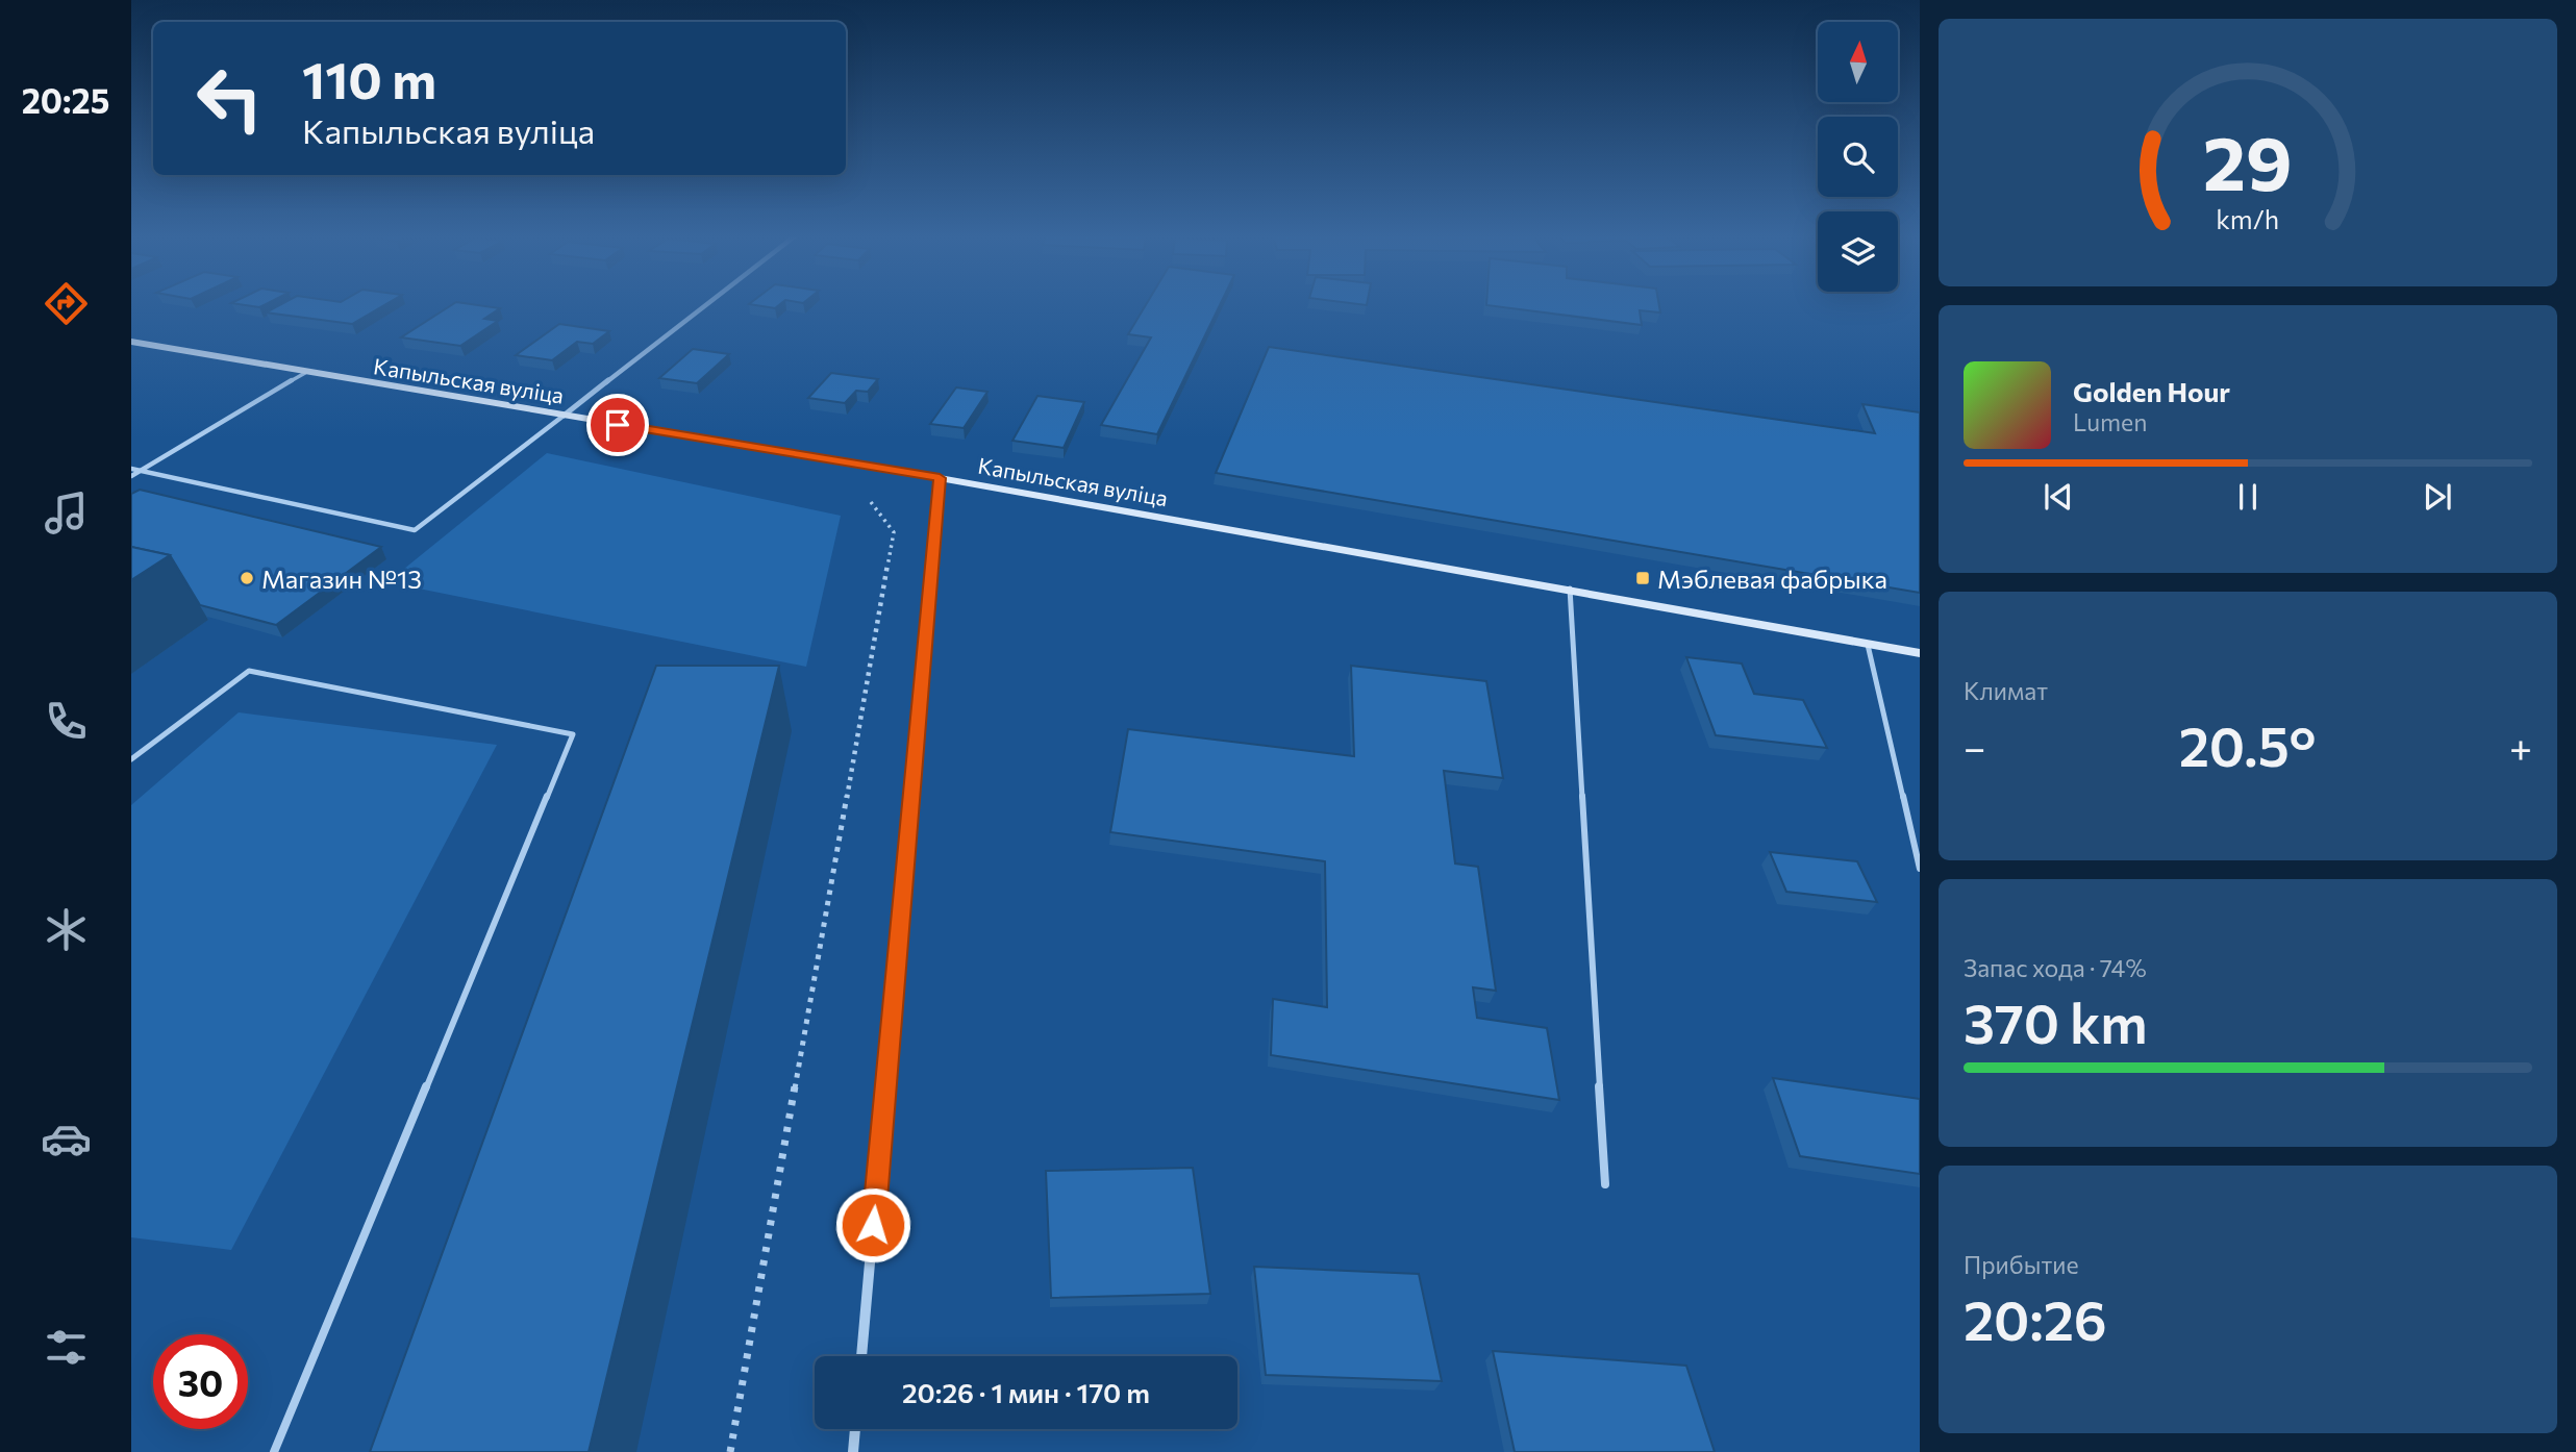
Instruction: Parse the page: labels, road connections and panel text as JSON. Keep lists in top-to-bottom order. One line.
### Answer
{"streets":{"main road":["Капыльская вуліца"]},"places":{"other":["Магазин №13"],"transit":["Мэблевая фабрыка"]},"north":"top","page":{"tabs":"20:25","turn":["110 m","Капыльская вуліца"],"song":["Golden Hour","Lumen"],"tile":["Климат",["Запас хода · 74%","370 km"],["Прибытие","20:26"]],"heat":["−","20.5°","+"],"limit":"30","trip":"20:26 · 1 мин · 170 m","gauge":["29","km/h"]}}
